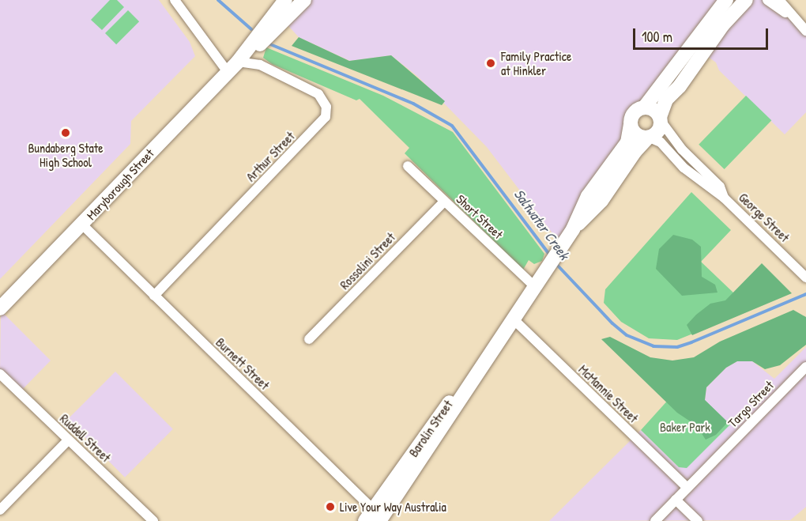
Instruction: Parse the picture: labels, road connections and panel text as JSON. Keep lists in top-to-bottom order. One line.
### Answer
{"streets":{"main road":["Maryborough Street","Barolin Street"],"street":["Arthur Street","Short Street","George Street","Rossolini Street","Burnett Street","McMannie Street","Targo Street","Ruddell Street"]},"crossings":[["Arthur Street","Maryborough Street"],["Arthur Street","Burnett Street"],["Maryborough Street","Burnett Street"],["Short Street","Rossolini Street"],["Short Street","Barolin Street"],["George Street","Barolin Street"],["Burnett Street","Barolin Street"],["McMannie Street","Targo Street"],["McMannie Street","Barolin Street"]],"water":["Saltwater Creek"],"parks":["Baker Park"],"places":["Family Practice at Hinkler","Bundaberg State High School","Live Your Way Australia"],"scale_bar":"100 m"}
